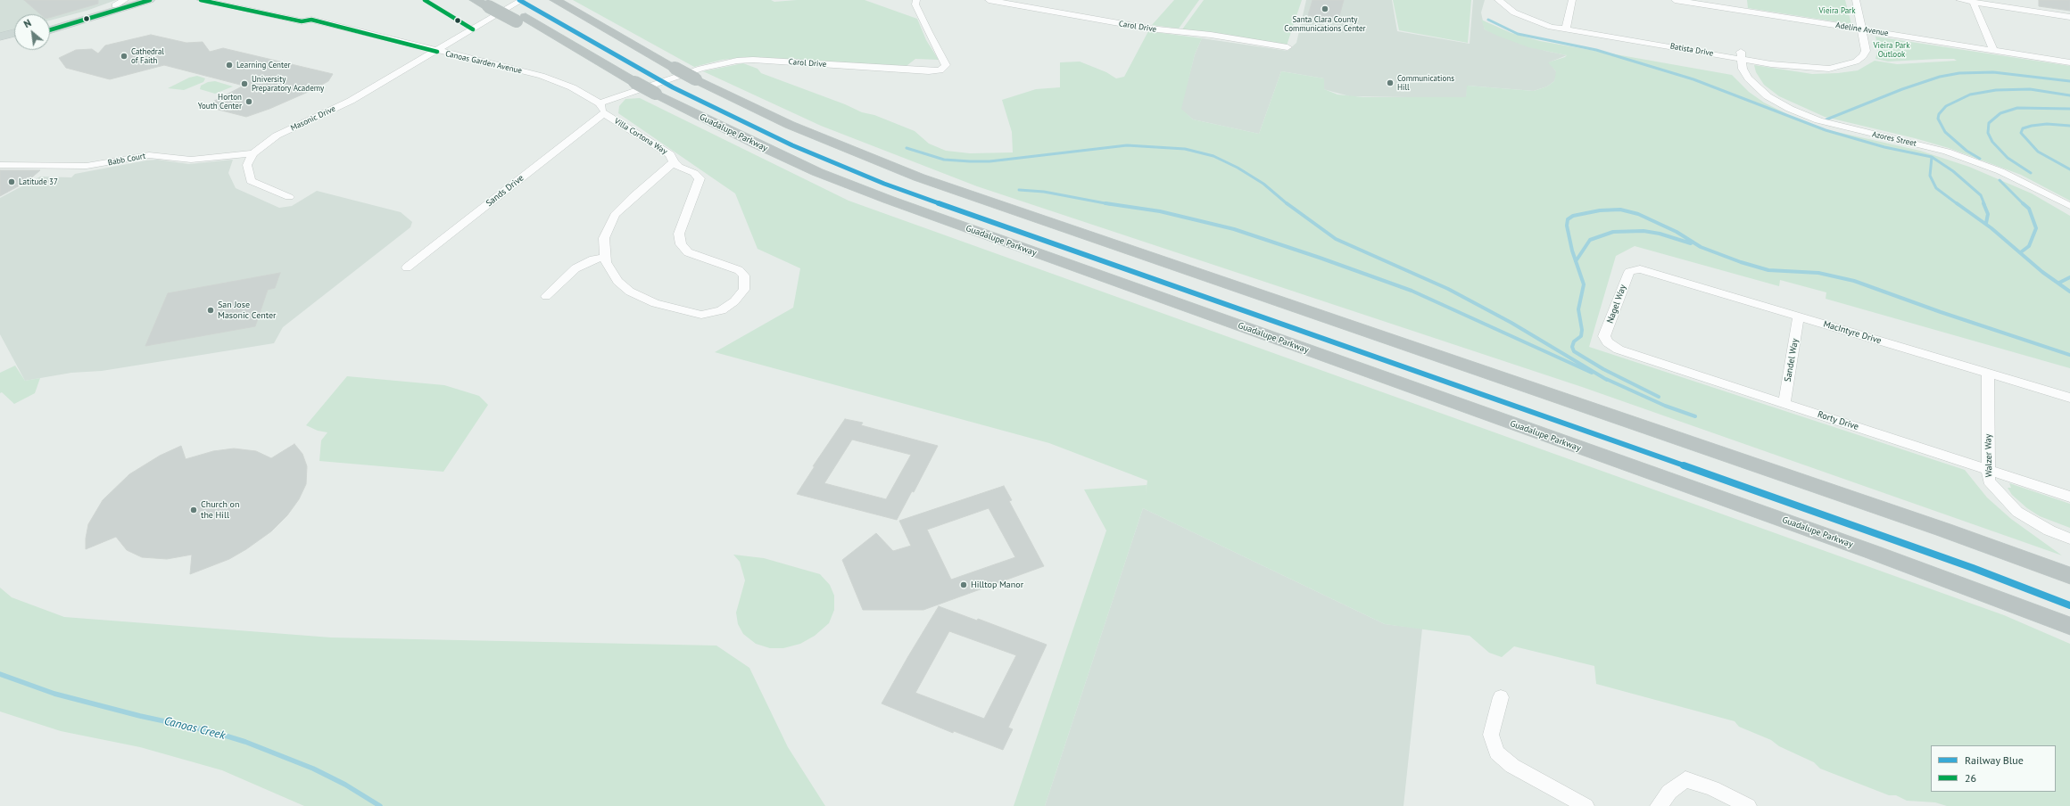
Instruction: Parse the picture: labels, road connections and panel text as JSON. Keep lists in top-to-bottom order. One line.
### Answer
{"streets":{"highway":["Guadalupe Parkway"],"street":["Carol Drive","Adeline Avenue","Batista Drive","Canoas Garden Avenue","Masonic Drive","Villa Cortona Way","Azores Street","Babb Court","Sands Drive","Nagel Way","MacIntyre Drive","Sandel Way","Rorty Drive","Walzer Way"]},"crossings":[["Carol Drive","Canoas Garden Avenue"],["Adeline Avenue","Batista Drive"],["Batista Drive","Azores Street"],["Canoas Garden Avenue","Masonic Drive"],["Masonic Drive","Babb Court"],["Villa Cortona Way","Sands Drive"],["Nagel Way","MacIntyre Drive"],["Nagel Way","Rorty Drive"],["MacIntyre Drive","Sandel Way"],["MacIntyre Drive","Walzer Way"],["Sandel Way","Rorty Drive"],["Rorty Drive","Walzer Way"]],"water":["Canoas Creek"],"parks":["Vieira Park","Vieira Park Outlook"],"places":["Santa Clara County Communications Center","Cathedral of Faith","Learning Center","Communications Hill","University Preparatory Academy","Horton Youth Center","Latitude 37","San Jose Masonic Center","Church on the Hill","Hilltop Manor"],"lines":["rail line Blue","transit line 26"],"legend":["Railway Blue","26"],"north":"top left"}
